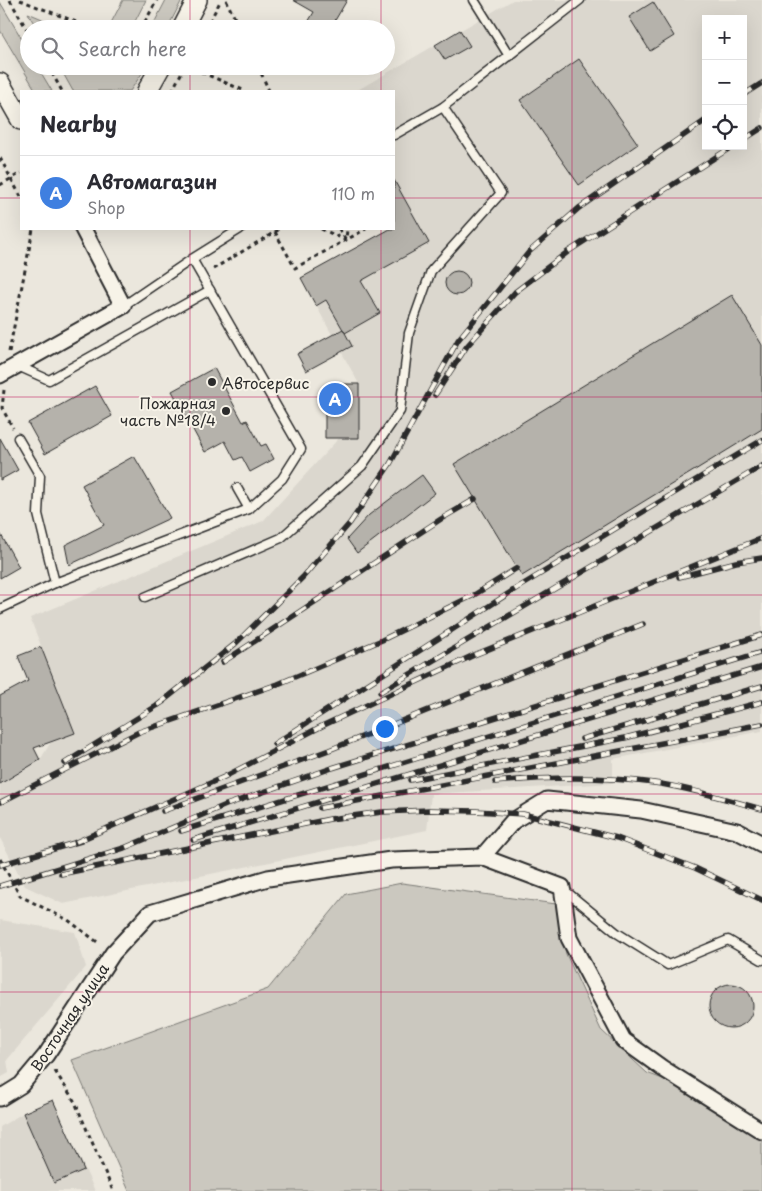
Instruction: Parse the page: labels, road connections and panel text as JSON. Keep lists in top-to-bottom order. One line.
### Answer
{"streets":{"street":["Восточная улица"]},"places":["Автосервис","Пожарная часть №18/4"],"page":{"map_buttons":["+","−"],"search":"Search here","heading":"Nearby","list":[{"mark":"A","name":"Автомагазин","note":"Shop","value":"110 m"}],"pins":"A"}}
